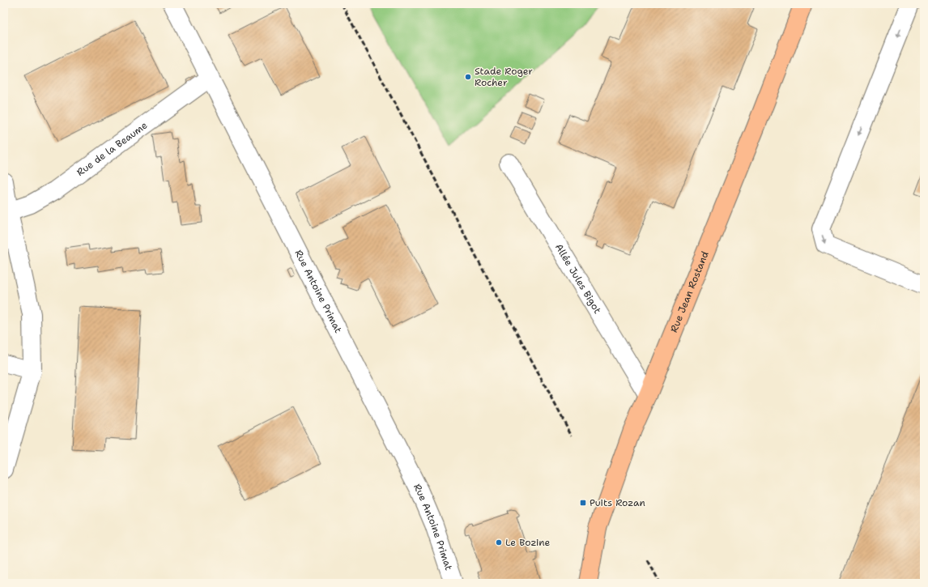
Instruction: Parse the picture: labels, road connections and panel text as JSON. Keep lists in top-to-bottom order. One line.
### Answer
{"streets":{"main road":["Rue Jean Rostand"],"street":["Rue de la Beaume","Allée Jules Bigot","Rue Antoine Primat"]},"crossings":[["Rue de la Beaume","Rue Antoine Primat"],["Allée Jules Bigot","Rue Jean Rostand"]],"places":{"other":["Stade Roger Rocher","Le Bozine"],"transit":["Puits Rozan"]}}
